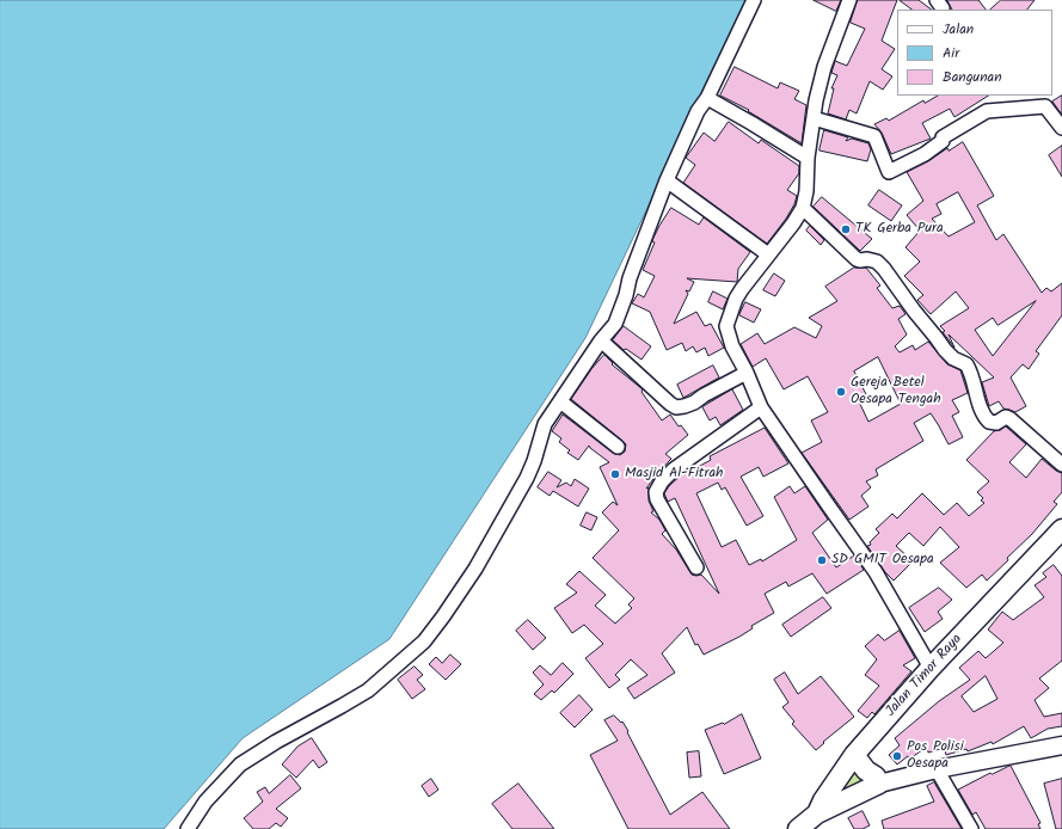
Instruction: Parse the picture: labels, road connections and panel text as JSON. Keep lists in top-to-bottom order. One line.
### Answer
{"streets":{"highway":["Jalan Timor Raya"]},"places":["TK Gerba Pura","Gereja Betel Oesapa Tengah","Masjid Al-Fitrah","SD GMIT Oesapa","Pos Polisi Oesapa"],"legend":["Jalan","Air","Bangunan"]}
